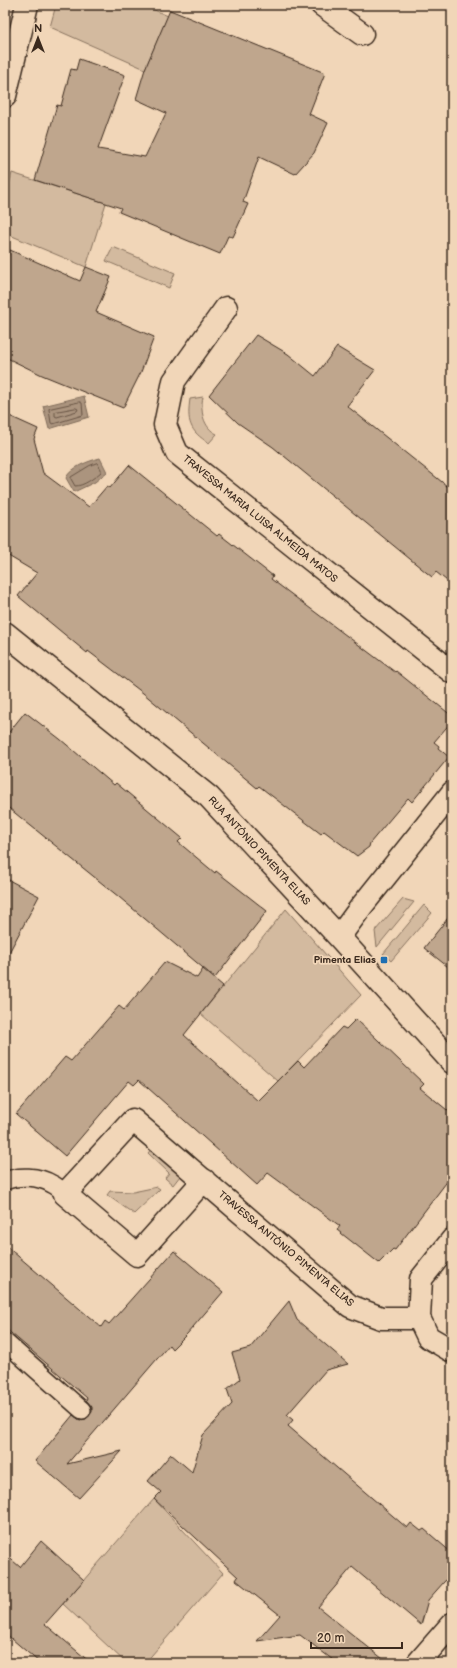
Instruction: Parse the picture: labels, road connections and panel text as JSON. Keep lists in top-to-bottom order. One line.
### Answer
{"streets":{"street":["TRAVESSA MARIA LUISA ALMEIDA MATOS","RUA ANTÓNIO PIMENTA ELIAS","TRAVESSA ANTÓNIO PIMENTA ELIAS"]},"places":{"transit":["Pimenta Elias"]},"scale_bar":"20 m","north":"top"}
